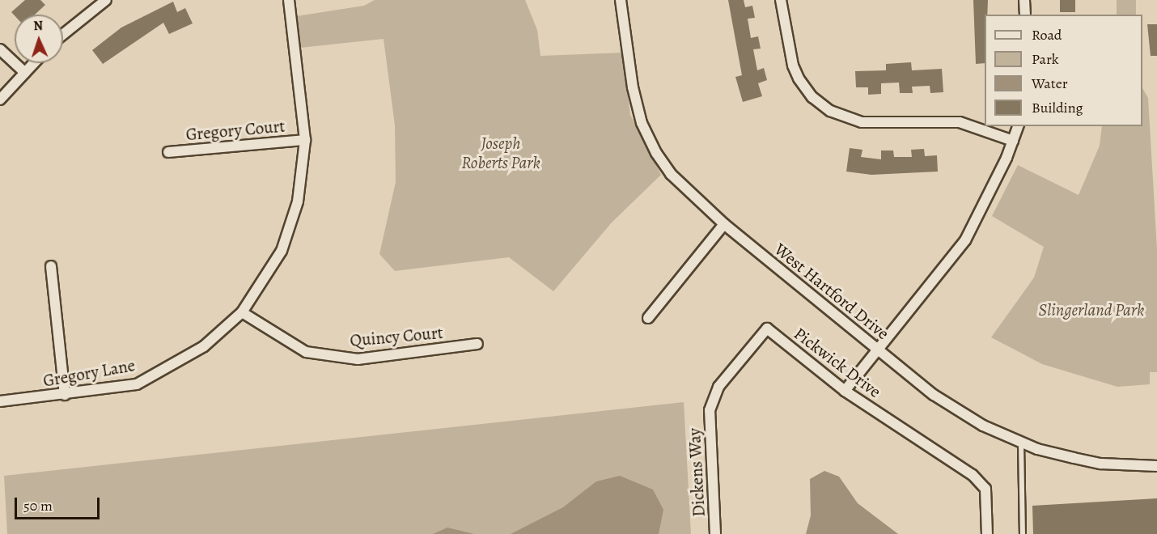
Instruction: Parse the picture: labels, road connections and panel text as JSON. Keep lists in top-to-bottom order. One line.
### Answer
{"streets":{"street":["Gregory Court","West Hartford Drive","Quincy Court","Pickwick Drive","Gregory Lane","Dickens Way"]},"crossings":[["Gregory Court","Gregory Lane"],["Quincy Court","Gregory Lane"],["Pickwick Drive","Dickens Way"]],"parks":["Joseph Roberts Park","Slingerland Park"],"legend":["Road","Park","Water","Building"],"scale_bar":"50 m","north":"top"}
